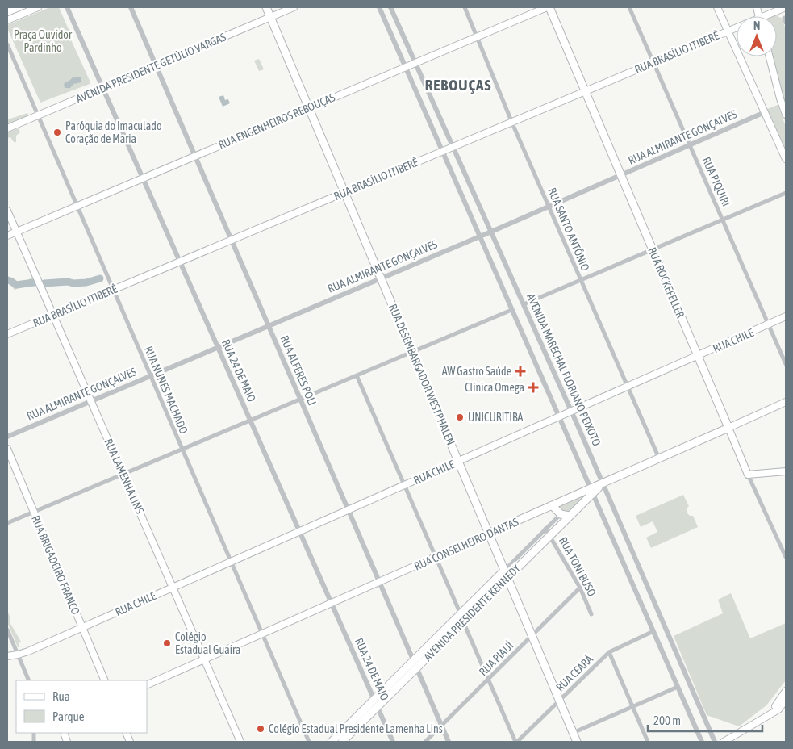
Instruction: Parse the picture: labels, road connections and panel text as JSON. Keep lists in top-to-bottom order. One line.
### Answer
{"streets":{"main road":["RUA BRASÍLIO ITIBERÊ","AVENIDA PRESIDENTE GETÚLIO VARGAS","RUA ENGENHEIROS REBOUÇAS","RUA ROCKEFELLER","RUA CHILE","RUA DESEMBARGADOR WESTPHALEN","RUA LAMENHA LINS","RUA CONSELHEIRO DANTAS","RUA BRIGADEIRO FRANCO","AVENIDA PRESIDENTE KENNEDY"],"street":["RUA ALMIRANTE GONÇALVES","RUA PIQUIRI","RUA SANTO ANTÔNIO","AVENIDA MARECHAL FLORIANO PEIXOTO","RUA 24 DE MAIO","RUA ALFERES POLI","RUA NUNES MACHADO","RUA TONI BUSO","RUA PIAUÍ","RUA CEARÁ"]},"crossings":[["RUA BRASÍLIO ITIBERÊ","RUA PIQUIRI"],["RUA BRASÍLIO ITIBERÊ","RUA SANTO ANTÔNIO"],["RUA BRASÍLIO ITIBERÊ","RUA ROCKEFELLER"],["RUA BRASÍLIO ITIBERÊ","AVENIDA MARECHAL FLORIANO PEIXOTO"],["RUA BRASÍLIO ITIBERÊ","RUA 24 DE MAIO"],["RUA BRASÍLIO ITIBERÊ","RUA ALFERES POLI"],["RUA BRASÍLIO ITIBERÊ","RUA DESEMBARGADOR WESTPHALEN"],["RUA BRASÍLIO ITIBERÊ","RUA NUNES MACHADO"],["RUA BRASÍLIO ITIBERÊ","RUA LAMENHA LINS"],["AVENIDA PRESIDENTE GETÚLIO VARGAS","RUA 24 DE MAIO"],["AVENIDA PRESIDENTE GETÚLIO VARGAS","RUA ALFERES POLI"],["AVENIDA PRESIDENTE GETÚLIO VARGAS","RUA DESEMBARGADOR WESTPHALEN"],["AVENIDA PRESIDENTE GETÚLIO VARGAS","RUA NUNES MACHADO"],["RUA ENGENHEIROS REBOUÇAS","RUA SANTO ANTÔNIO"],["RUA ENGENHEIROS REBOUÇAS","RUA ROCKEFELLER"],["RUA ENGENHEIROS REBOUÇAS","AVENIDA MARECHAL FLORIANO PEIXOTO"],["RUA ENGENHEIROS REBOUÇAS","RUA 24 DE MAIO"],["RUA ENGENHEIROS REBOUÇAS","RUA ALFERES POLI"],["RUA ENGENHEIROS REBOUÇAS","RUA DESEMBARGADOR WESTPHALEN"],["RUA ENGENHEIROS REBOUÇAS","RUA NUNES MACHADO"],["RUA ENGENHEIROS REBOUÇAS","RUA LAMENHA LINS"],["RUA ALMIRANTE GONÇALVES","RUA PIQUIRI"],["RUA ALMIRANTE GONÇALVES","RUA SANTO ANTÔNIO"],["RUA ALMIRANTE GONÇALVES","RUA ROCKEFELLER"],["RUA ALMIRANTE GONÇALVES","AVENIDA MARECHAL FLORIANO PEIXOTO"],["RUA ALMIRANTE GONÇALVES","RUA 24 DE MAIO"],["RUA ALMIRANTE GONÇALVES","RUA ALFERES POLI"],["RUA ALMIRANTE GONÇALVES","RUA DESEMBARGADOR WESTPHALEN"],["RUA ALMIRANTE GONÇALVES","RUA NUNES MACHADO"],["RUA ALMIRANTE GONÇALVES","RUA LAMENHA LINS"],["RUA PIQUIRI","RUA CHILE"],["RUA SANTO ANTÔNIO","RUA CHILE"],["RUA SANTO ANTÔNIO","RUA CONSELHEIRO DANTAS"],["RUA ROCKEFELLER","RUA CHILE"],["RUA ROCKEFELLER","RUA CONSELHEIRO DANTAS"],["RUA CHILE","AVENIDA MARECHAL FLORIANO PEIXOTO"],["RUA CHILE","RUA 24 DE MAIO"],["RUA CHILE","RUA ALFERES POLI"],["RUA CHILE","RUA DESEMBARGADOR WESTPHALEN"],["RUA CHILE","RUA NUNES MACHADO"],["RUA CHILE","RUA LAMENHA LINS"],["RUA CHILE","RUA BRIGADEIRO FRANCO"],["AVENIDA MARECHAL FLORIANO PEIXOTO","RUA CONSELHEIRO DANTAS"],["RUA 24 DE MAIO","RUA CONSELHEIRO DANTAS"],["RUA 24 DE MAIO","AVENIDA PRESIDENTE KENNEDY"],["RUA ALFERES POLI","RUA CONSELHEIRO DANTAS"],["RUA ALFERES POLI","AVENIDA PRESIDENTE KENNEDY"],["RUA ALFERES POLI","RUA PIAUÍ"],["RUA DESEMBARGADOR WESTPHALEN","RUA CONSELHEIRO DANTAS"],["RUA DESEMBARGADOR WESTPHALEN","AVENIDA PRESIDENTE KENNEDY"],["RUA DESEMBARGADOR WESTPHALEN","RUA PIAUÍ"],["RUA DESEMBARGADOR WESTPHALEN","RUA CEARÁ"],["RUA NUNES MACHADO","RUA CONSELHEIRO DANTAS"],["RUA LAMENHA LINS","RUA CONSELHEIRO DANTAS"],["RUA CONSELHEIRO DANTAS","AVENIDA PRESIDENTE KENNEDY"],["RUA TONI BUSO","AVENIDA PRESIDENTE KENNEDY"],["RUA TONI BUSO","RUA PIAUÍ"]],"districts":["REBOUÇAS"],"parks":["Praça Ouvidor Pardinho"],"places":{"other":["Paróquia do Imaculado Coração de Maria","UNICURITIBA","Colégio Estadual Guaíra","Colégio Estadual Presidente Lamenha Lins"],"health":["AW Gastro Saúde","Clínica Omega"]},"legend":["Rua","Parque"],"scale_bar":"200 m","north":"top"}
